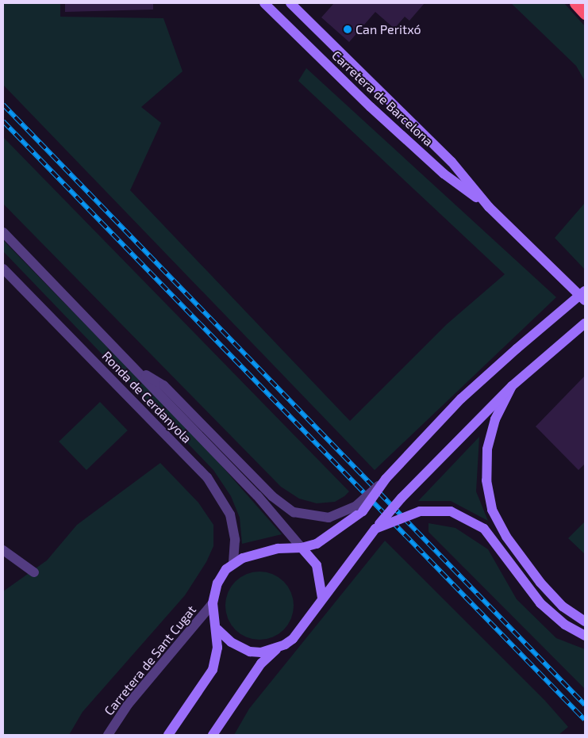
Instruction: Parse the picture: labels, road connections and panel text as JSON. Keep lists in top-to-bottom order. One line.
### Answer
{"streets":{"main road":["Carretera de Barcelona"],"street":["Ronda de Cerdanyola","Carretera de Sant Cugat"]},"crossings":[["Ronda de Cerdanyola","Carretera de Sant Cugat"]],"places":["Can Peritxó"]}
